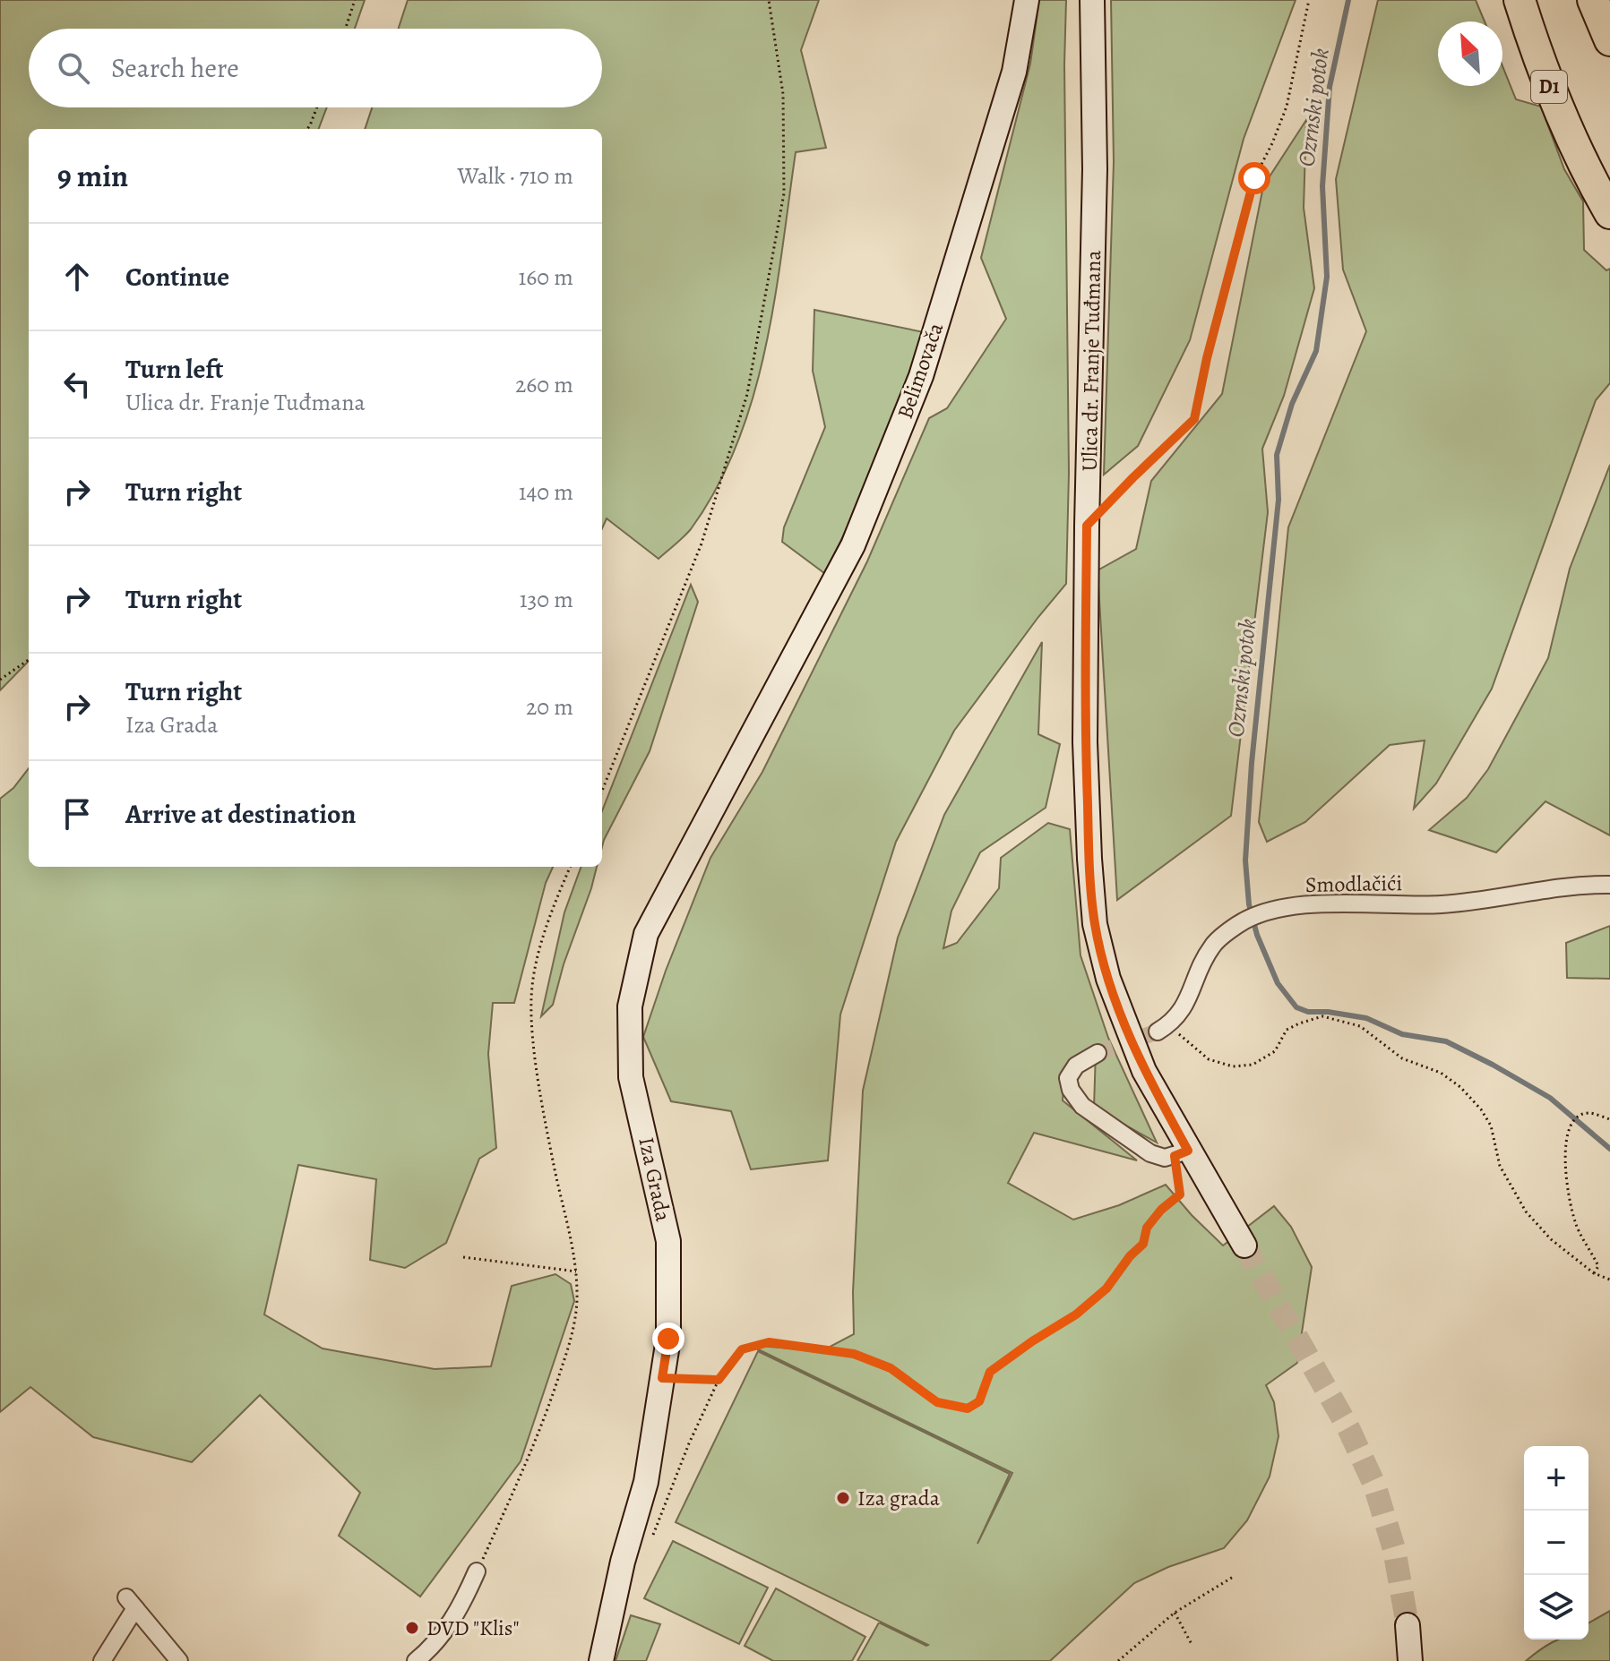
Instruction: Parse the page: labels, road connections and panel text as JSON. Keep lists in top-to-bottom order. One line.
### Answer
{"streets":{"highway":["D1"],"street":["Ulica dr. Franje Tuđmana","Belimovača","Smodlačići","Iza Grada"]},"crossings":[["Belimovača","Iza Grada"]],"water":["Ozrnski potok"],"places":["Iza grada","DVD \"Klis\""],"north":"top left","page":{"search":"Search here","heading":["9 min","Walk · 710 m"],"list":[["Continue","160 m"],["Turn left","Ulica dr. Franje Tuđmana","260 m"],["Turn right","140 m"],["Turn right","130 m"],["Turn right","Iza Grada","20 m"],"Arrive at destination"],"map_buttons":["+","−"]}}
